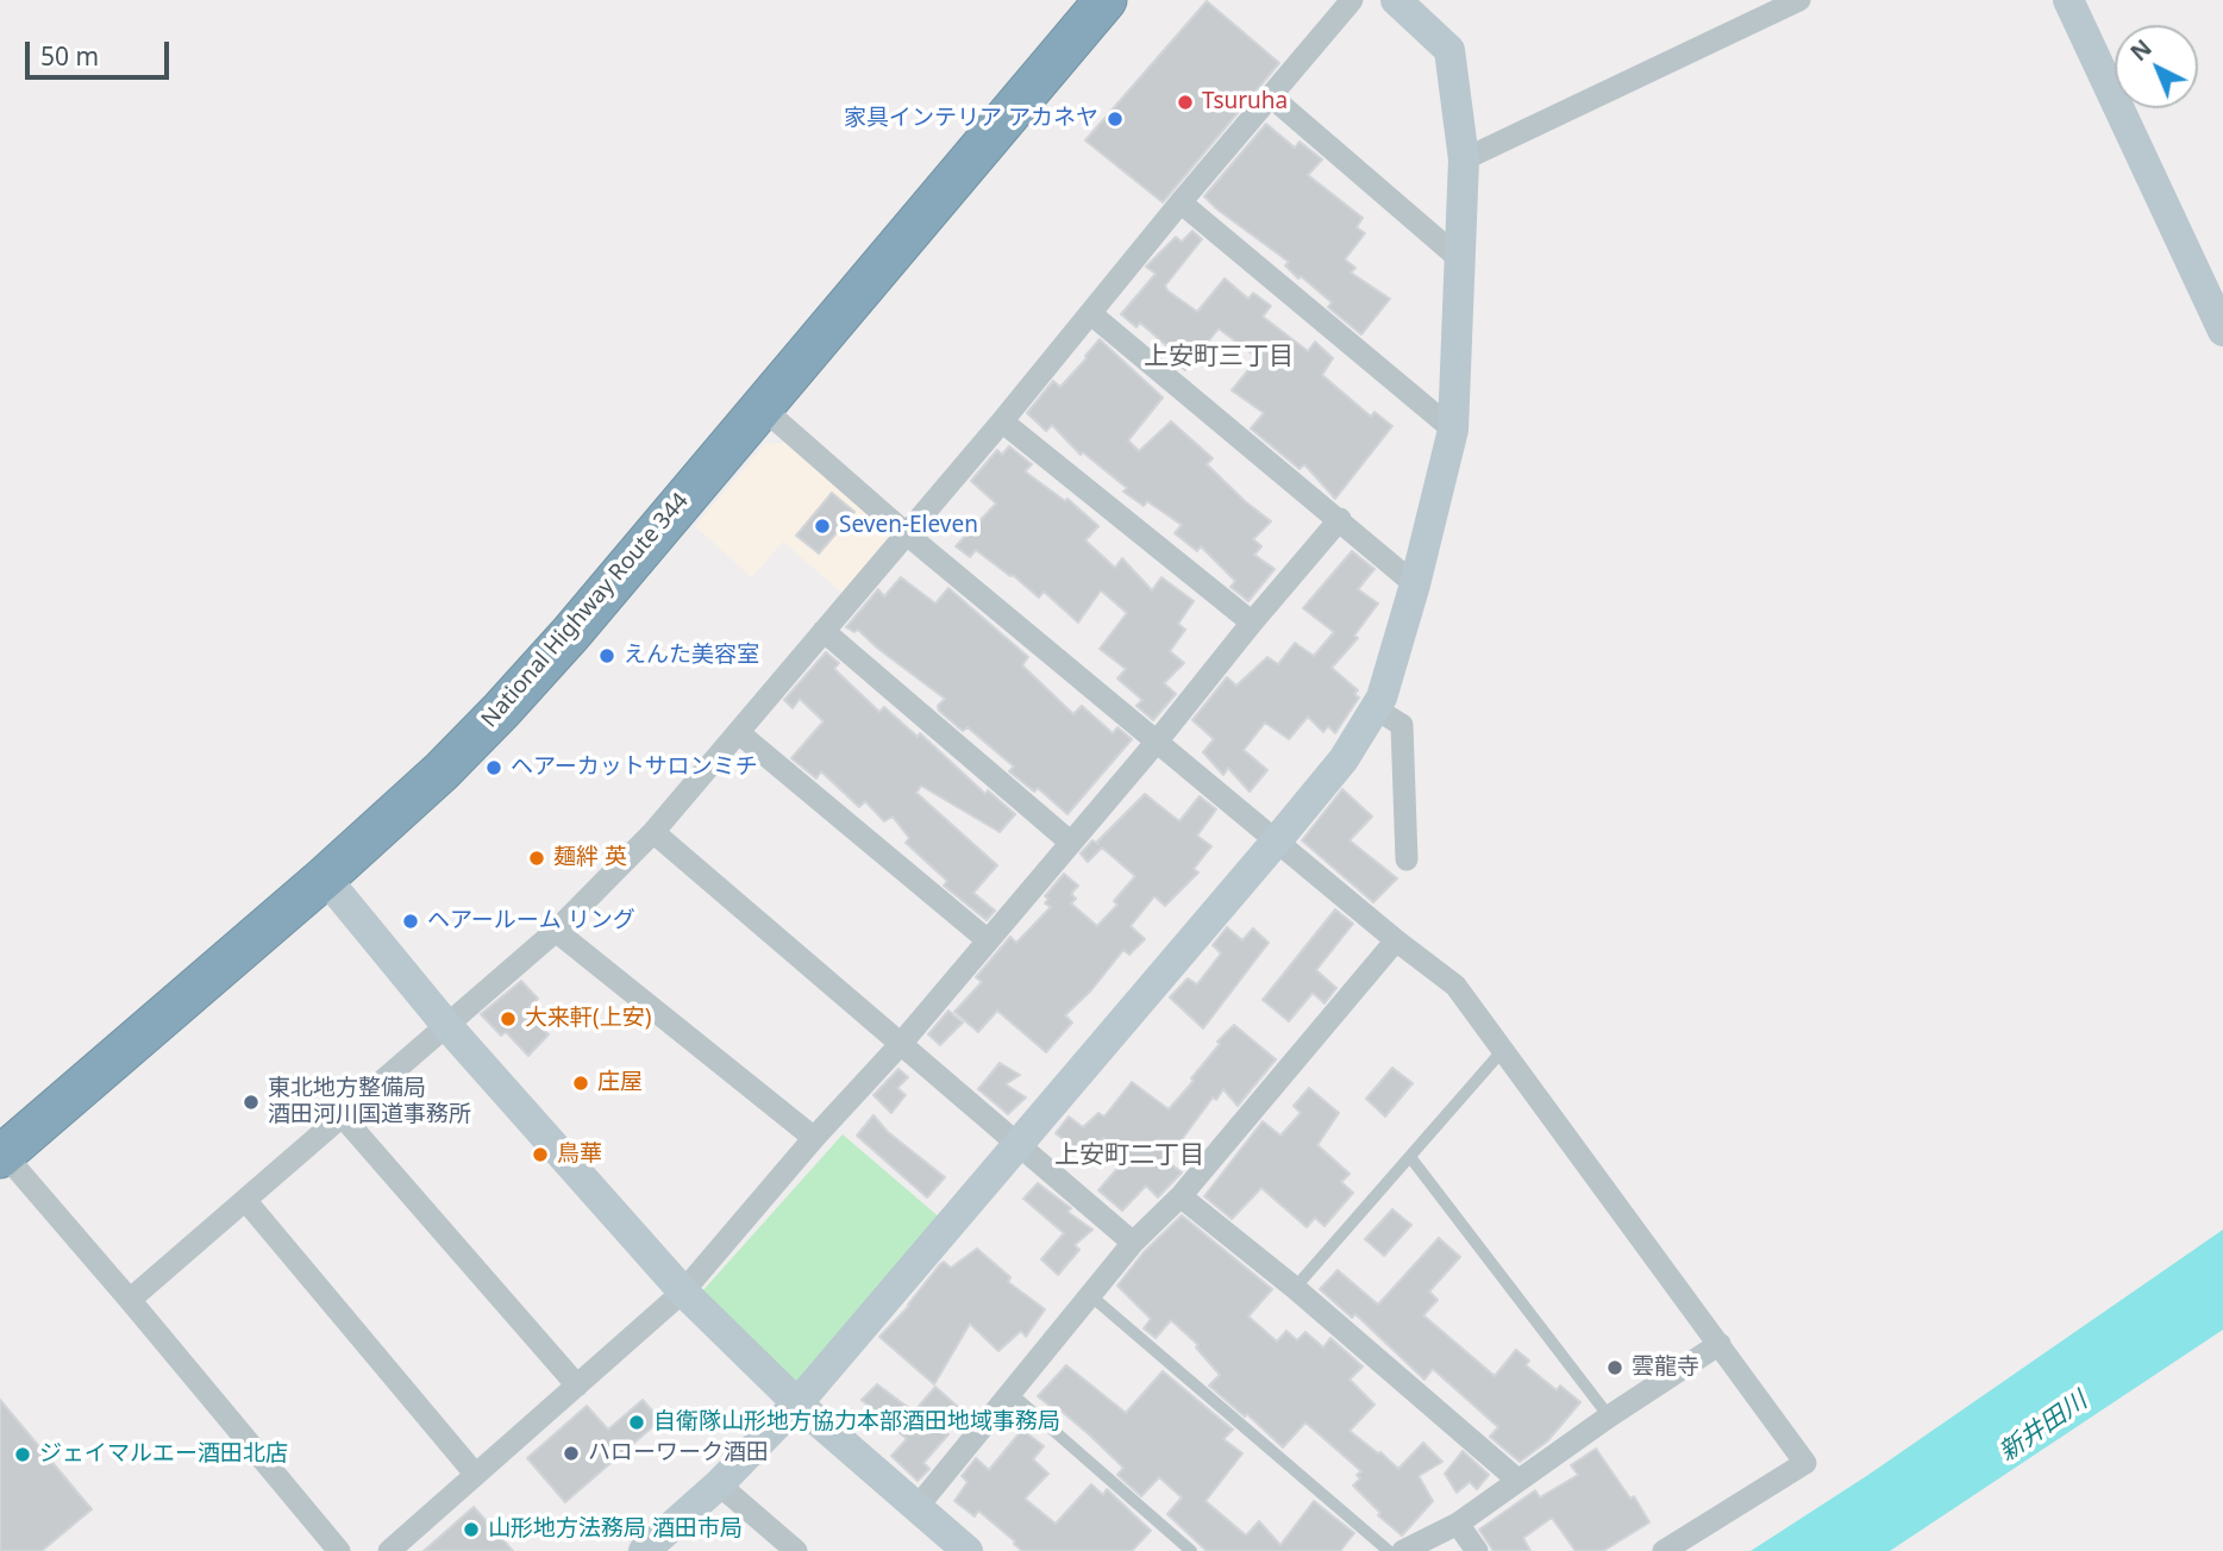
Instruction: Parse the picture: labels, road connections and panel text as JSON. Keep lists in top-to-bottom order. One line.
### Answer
{"streets":{"highway":["National Highway Route 344"]},"districts":["上安町三丁目","上安町二丁目"],"water":["新井田川"],"places":["Tsuruha","家具インテリア アカネヤ","Seven-Eleven","えんた美容室","ヘアーカットサロンミチ","麺絆 英","ヘアールーム リング","大来軒(上安)","庄屋","東北地方整備局 酒田河川国道事務所","鳥華","雲龍寺","自衛隊山形地方協力本部酒田地域事務局","ハローワーク酒田","ジェイマルエー酒田北店","山形地方法務局 酒田市局"],"scale_bar":"50 m","north":"top left"}
